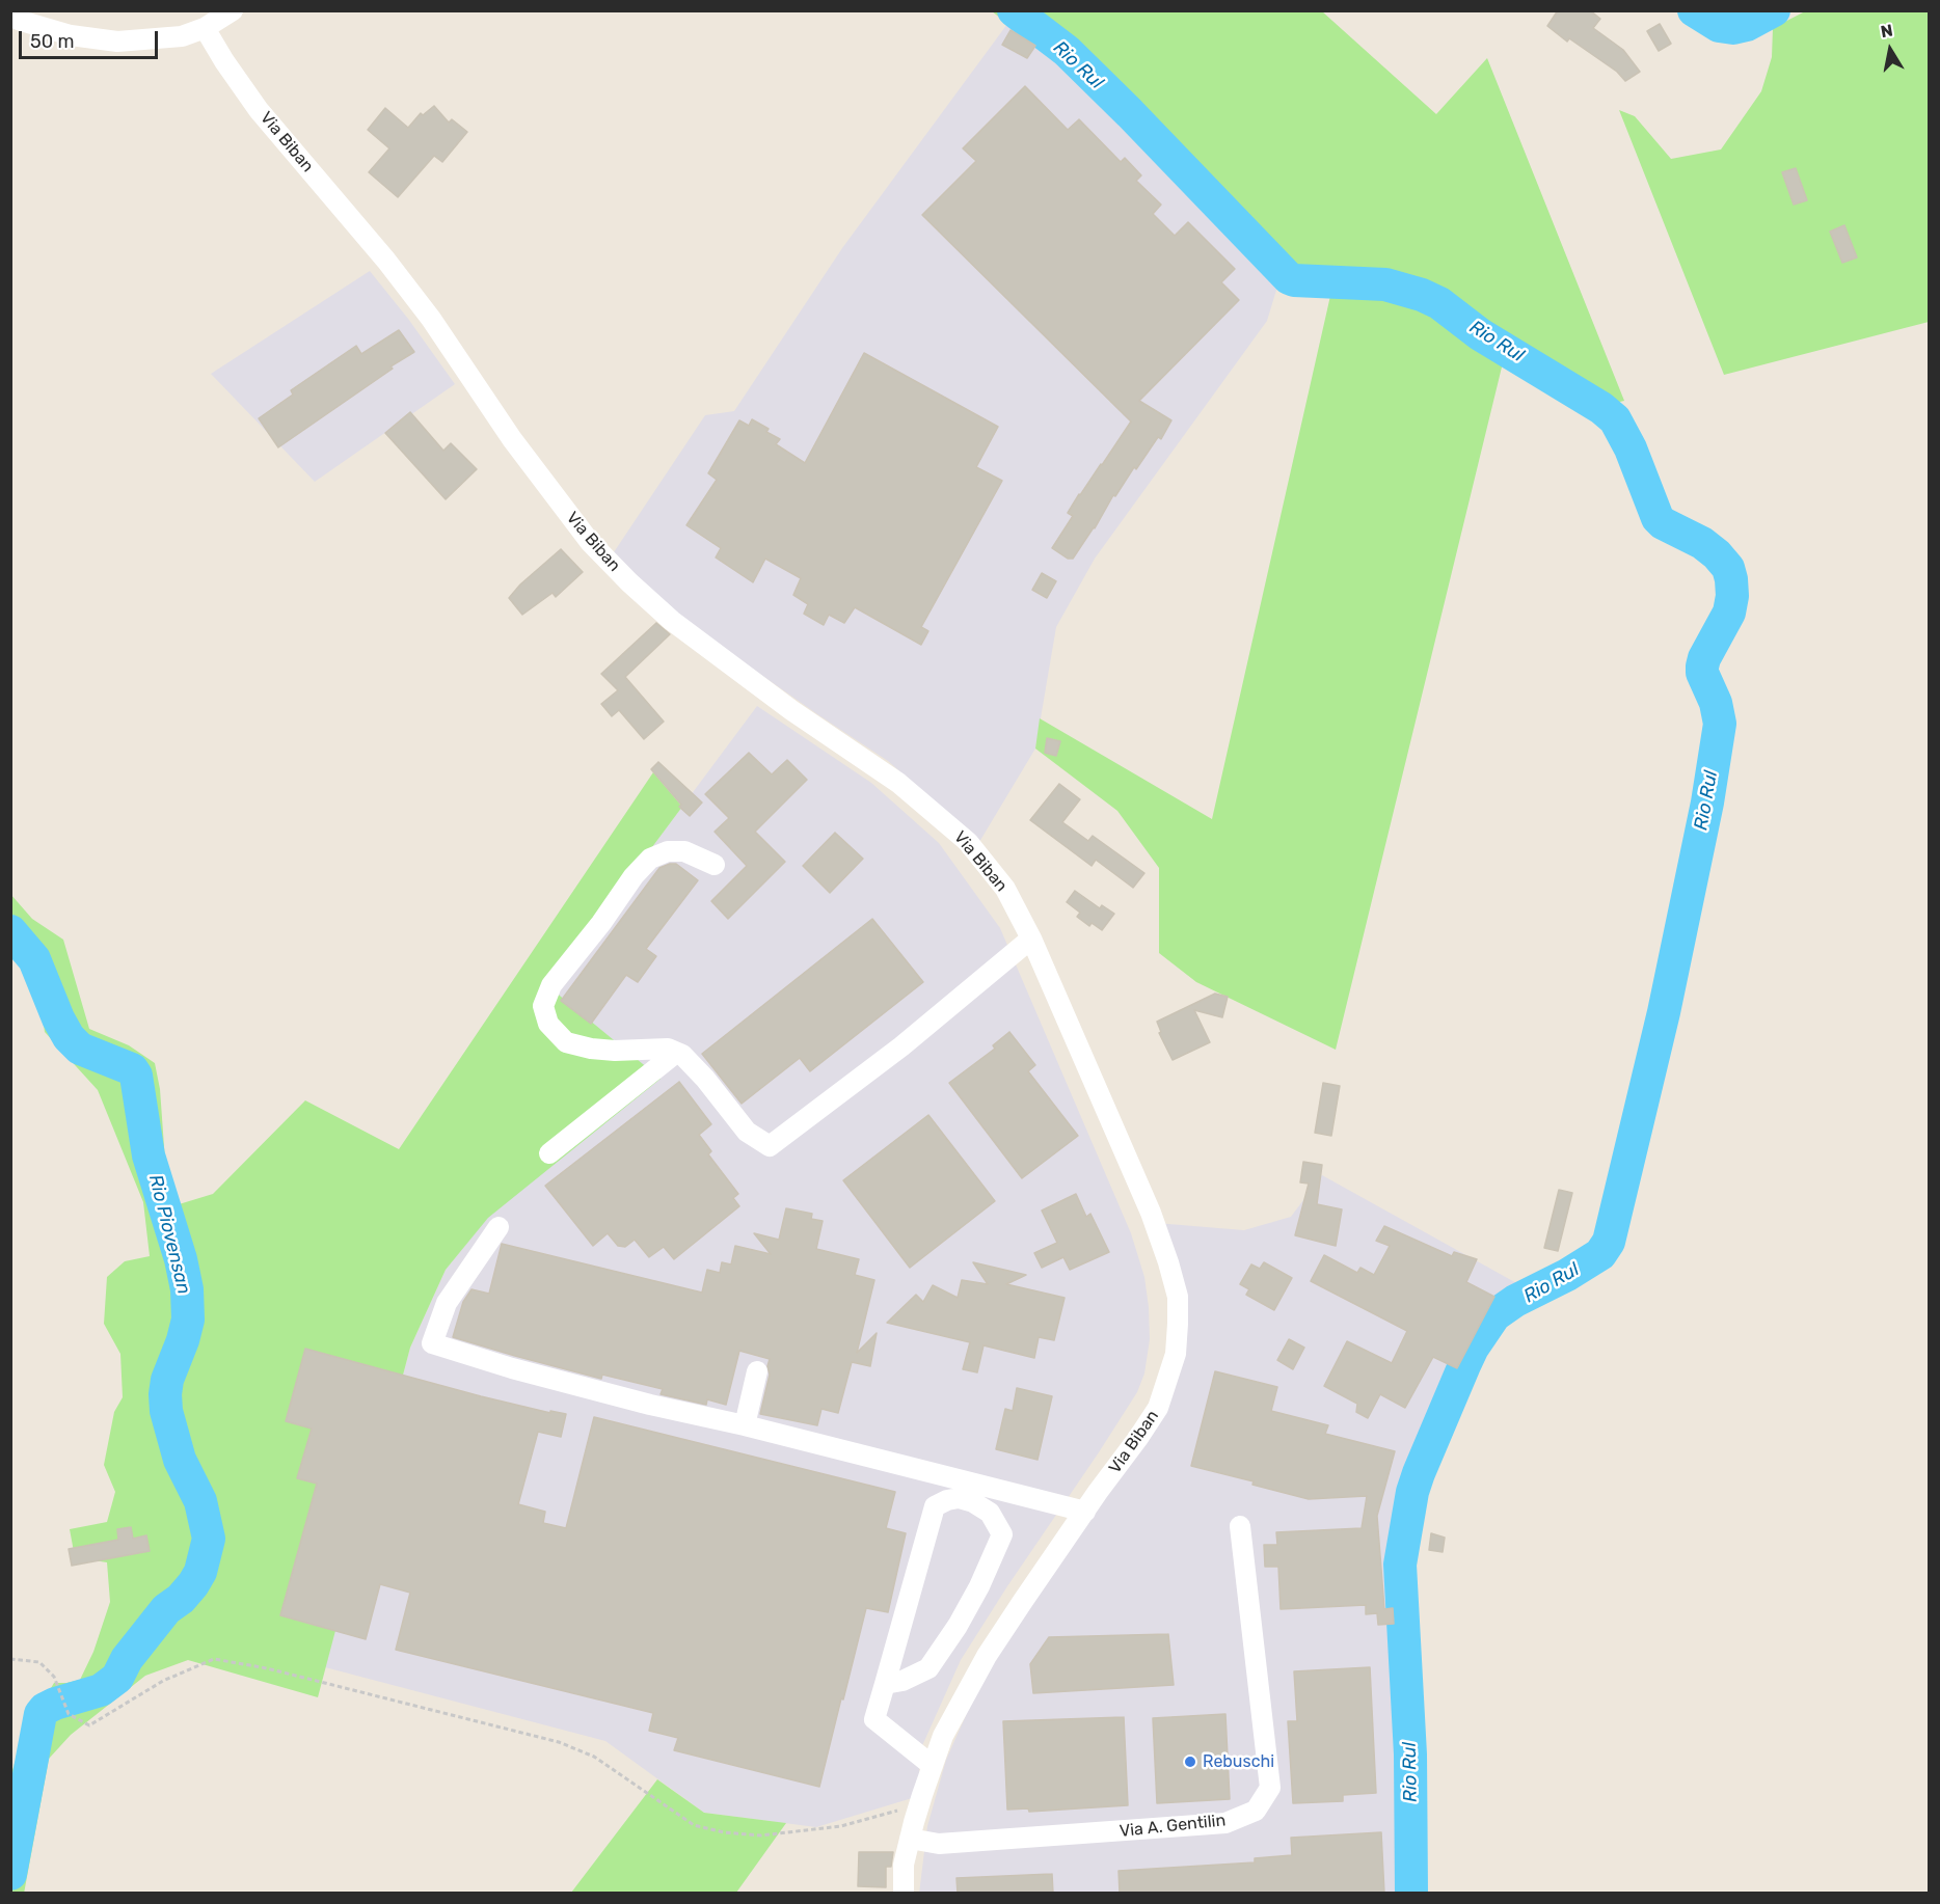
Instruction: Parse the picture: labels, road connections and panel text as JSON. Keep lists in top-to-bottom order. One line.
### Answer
{"streets":{"street":["Via Biban","Via A. Gentilin"]},"crossings":[["Via Biban","Via A. Gentilin"]],"water":["Rio Rul","Rio Piovensan"],"places":["Rebuschi"],"scale_bar":"50 m","north":"top"}
